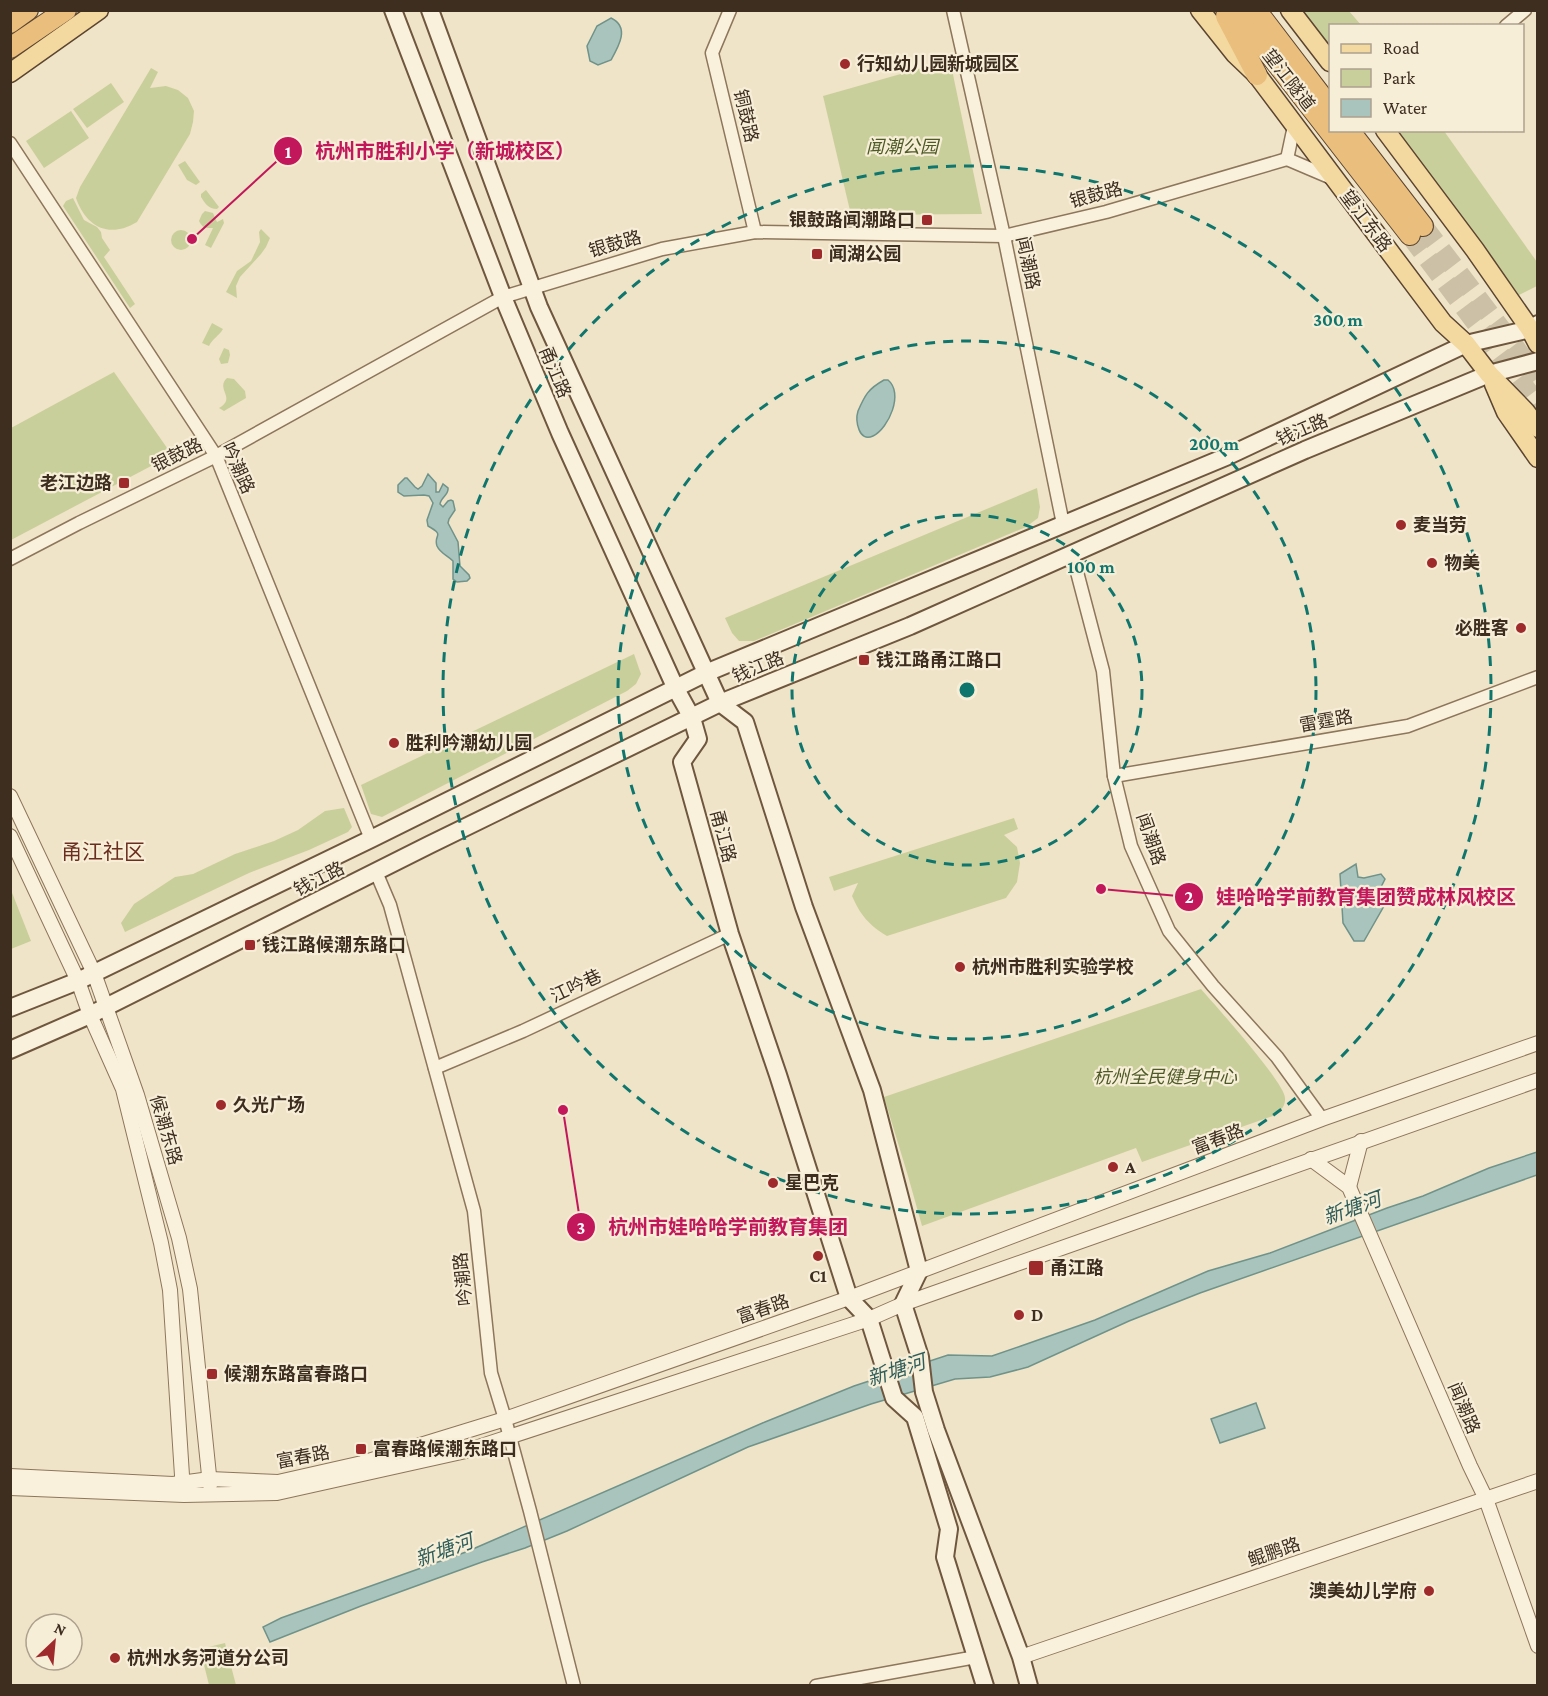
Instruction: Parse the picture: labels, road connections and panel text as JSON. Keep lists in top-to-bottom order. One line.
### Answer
{"streets":{"highway":["望江隧道"],"main road":["望江东路","甬江路","钱江路"],"street":["铜鼓路","银鼓路","闻潮路","吟潮路","雷霆路","江吟巷","候潮东路","富春路","鲲鹏路"]},"crossings":[["铜鼓路","银鼓路"],["银鼓路","闻潮路"],["银鼓路","甬江路"],["银鼓路","吟潮路"],["望江东路","钱江路"],["闻潮路","钱江路"],["闻潮路","雷霆路"],["闻潮路","富春路"],["闻潮路","鲲鹏路"],["甬江路","钱江路"],["甬江路","江吟巷"],["甬江路","富春路"],["钱江路","吟潮路"],["钱江路","候潮东路"],["吟潮路","江吟巷"],["吟潮路","富春路"],["候潮东路","富春路"]],"districts":["甬江社区"],"water":["新塘河"],"parks":["闻潮公园","杭州全民健身中心"],"places":{"other":["行知幼儿园新城园区","杭州市胜利小学（新城校区）","麦当劳","物美","必胜客","胜利吟潮幼儿园","娃哈哈学前教育集团赞成林风校区","杭州市胜利实验学校","久光广场","杭州市娃哈哈学前教育集团","A","星巴克","C1","D","澳美幼儿学府","杭州水务河道分公司"],"transit":["银鼓路闻潮路口","闻湖公园","老江边路","钱江路甬江路口","钱江路候潮东路口","甬江路","候潮东路富春路口","富春路候潮东路口"]},"legend":["Road","Park","Water"],"north":"top right","rings":["300 m","200 m","100 m"]}
